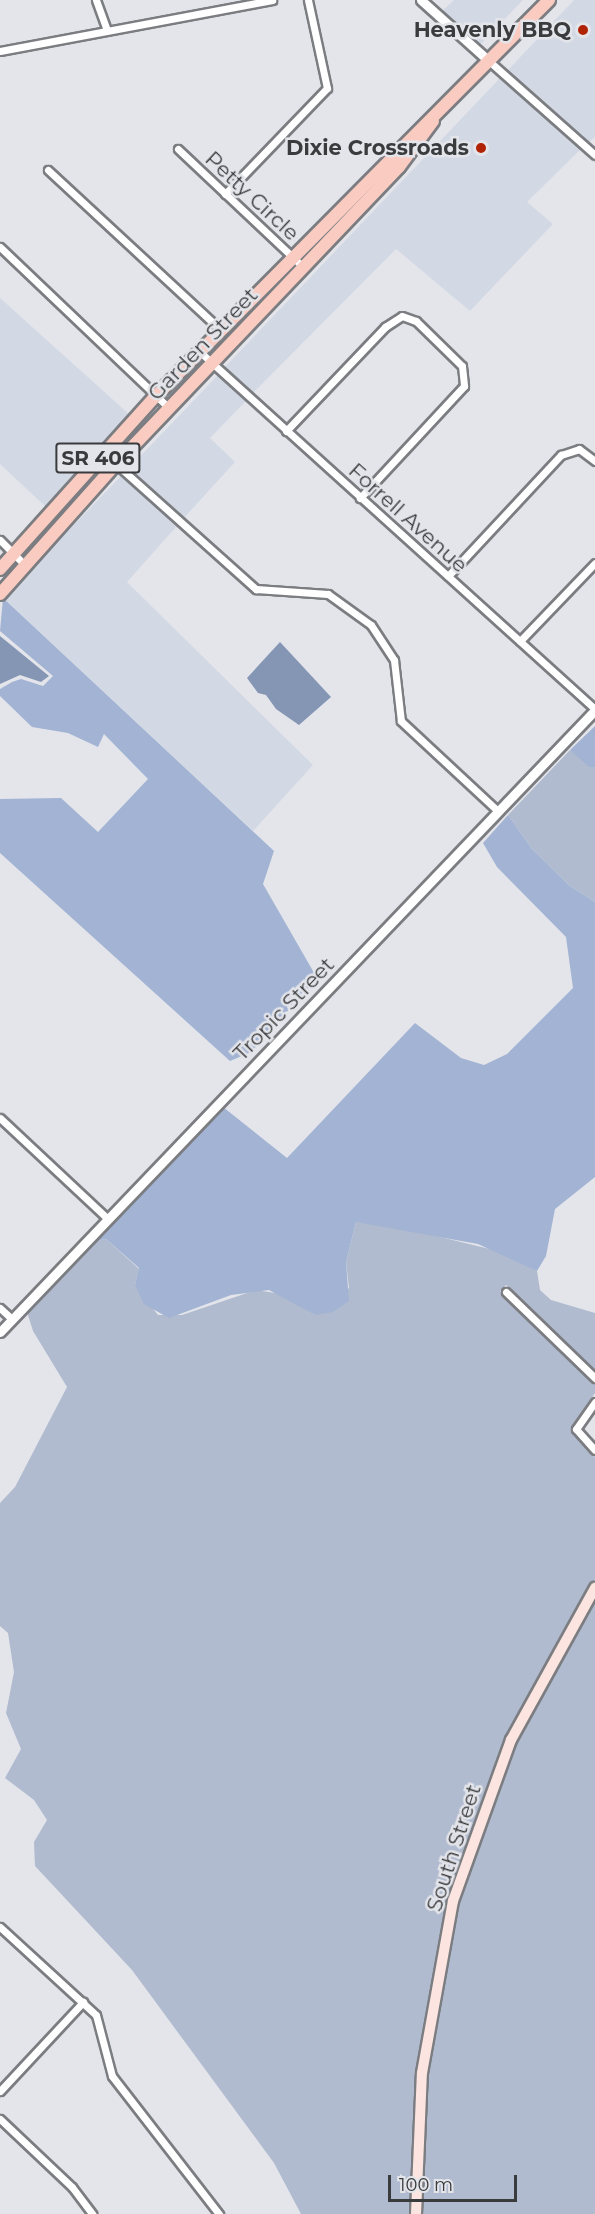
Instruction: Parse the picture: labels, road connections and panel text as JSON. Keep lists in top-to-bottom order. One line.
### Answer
{"streets":{"main road":["Garden Street","SR 406","South Street"],"street":["Petty Circle","Forrell Avenue","Tropic Street"]},"crossings":[["Petty Circle","Garden Street"],["Garden Street","Forrell Avenue"],["Forrell Avenue","Tropic Street"]],"places":["Heavenly BBQ","Dixie Crossroads"],"scale_bar":"100 m"}
